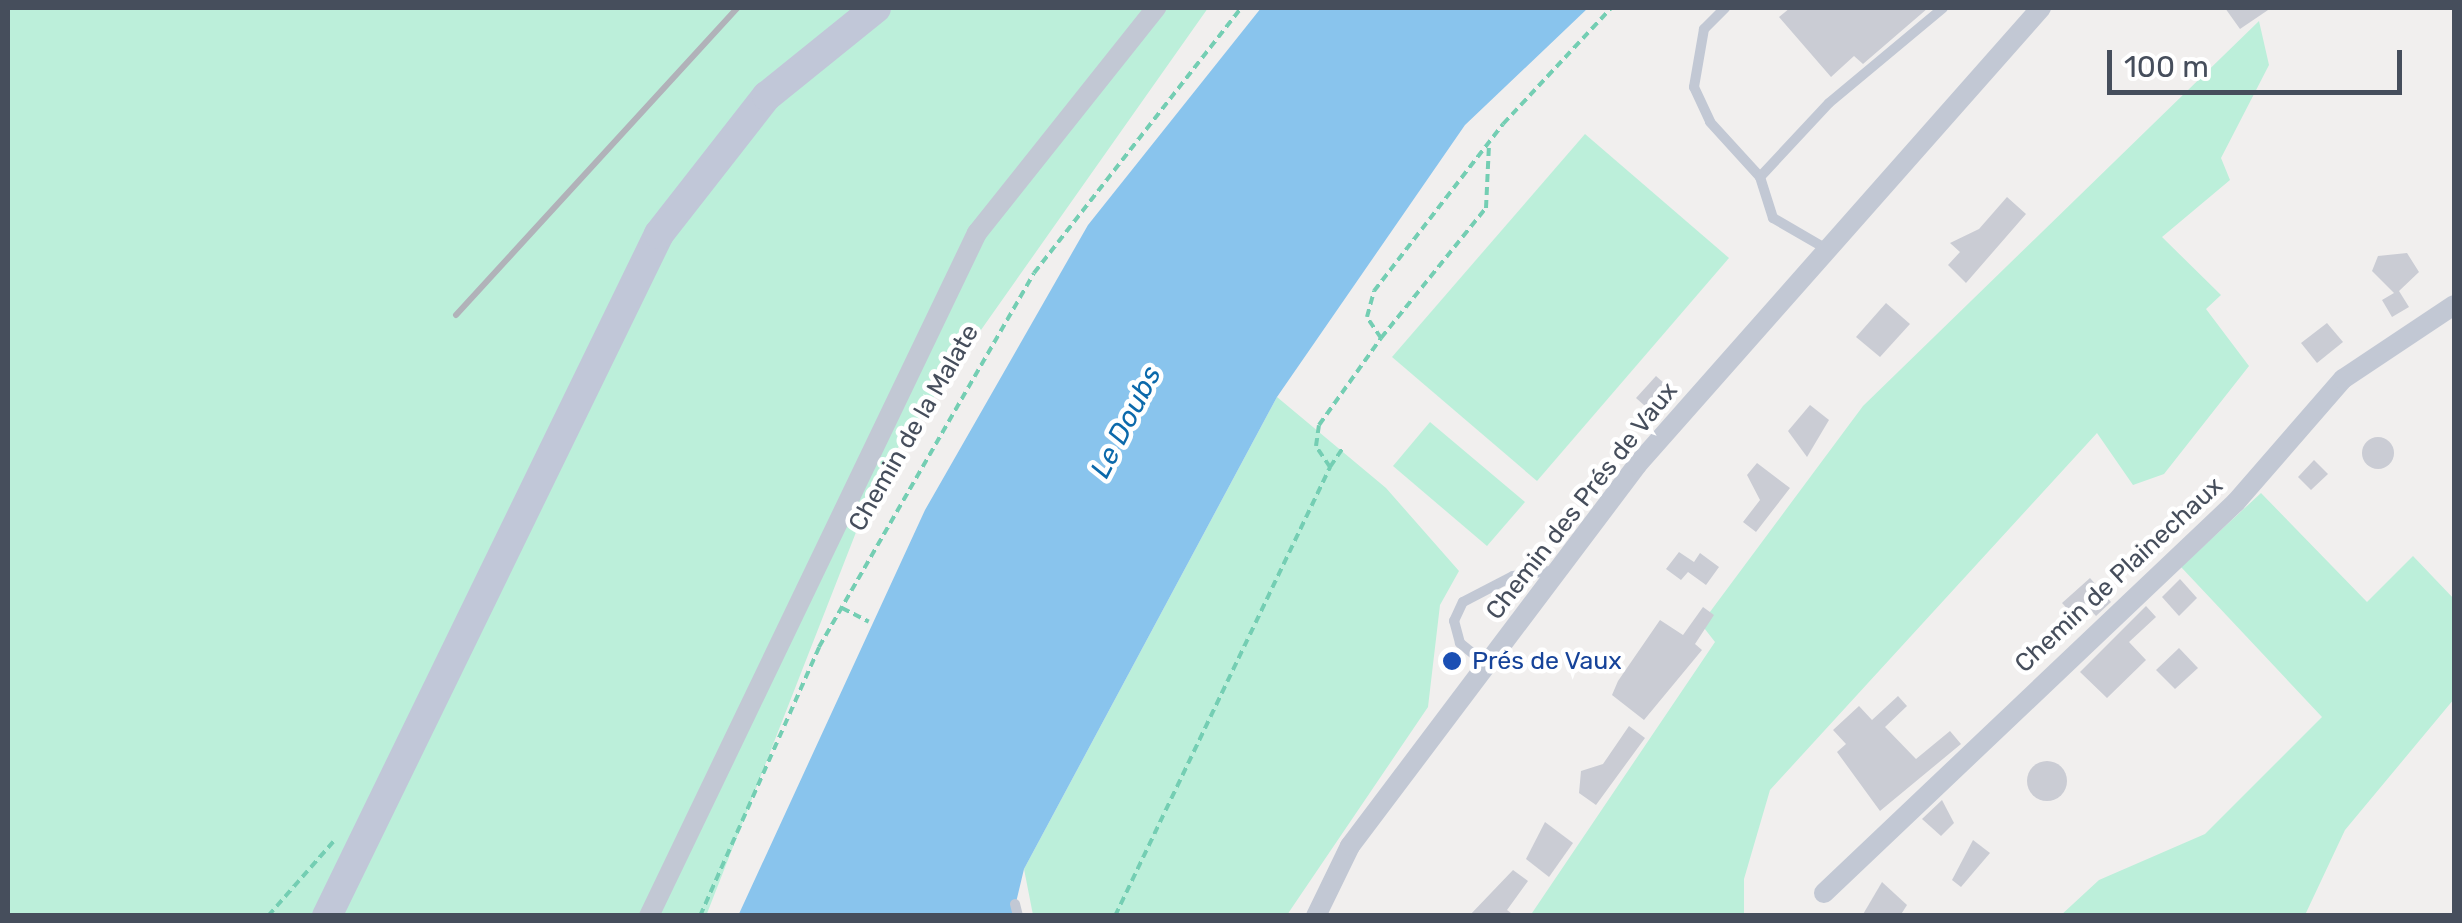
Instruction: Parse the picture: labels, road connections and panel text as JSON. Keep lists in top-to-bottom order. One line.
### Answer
{"streets":{"street":["Chemin de la Malate","Chemin des Prés de Vaux","Chemin de Plainechaux"]},"water":["Le Doubs"],"places":["Prés de Vaux"],"scale_bar":"100 m"}
